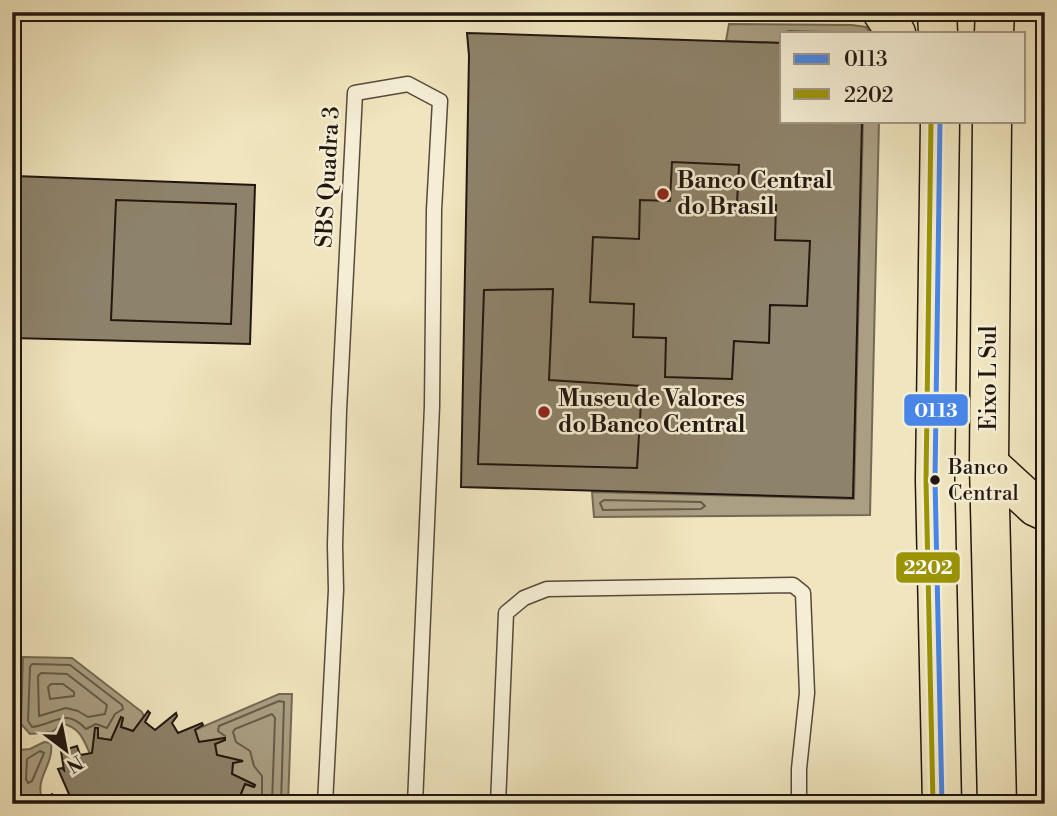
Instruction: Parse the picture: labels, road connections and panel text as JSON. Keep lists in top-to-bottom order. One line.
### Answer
{"streets":{"main road":["Eixo L Sul"],"lane":["SBS Quadra 3"]},"places":["Banco Central do Brasil","Museu de Valores do Banco Central","Banco Central"],"lines":["transit line 0113","transit line 2202"],"legend":["0113","2202"],"north":"bottom right"}
